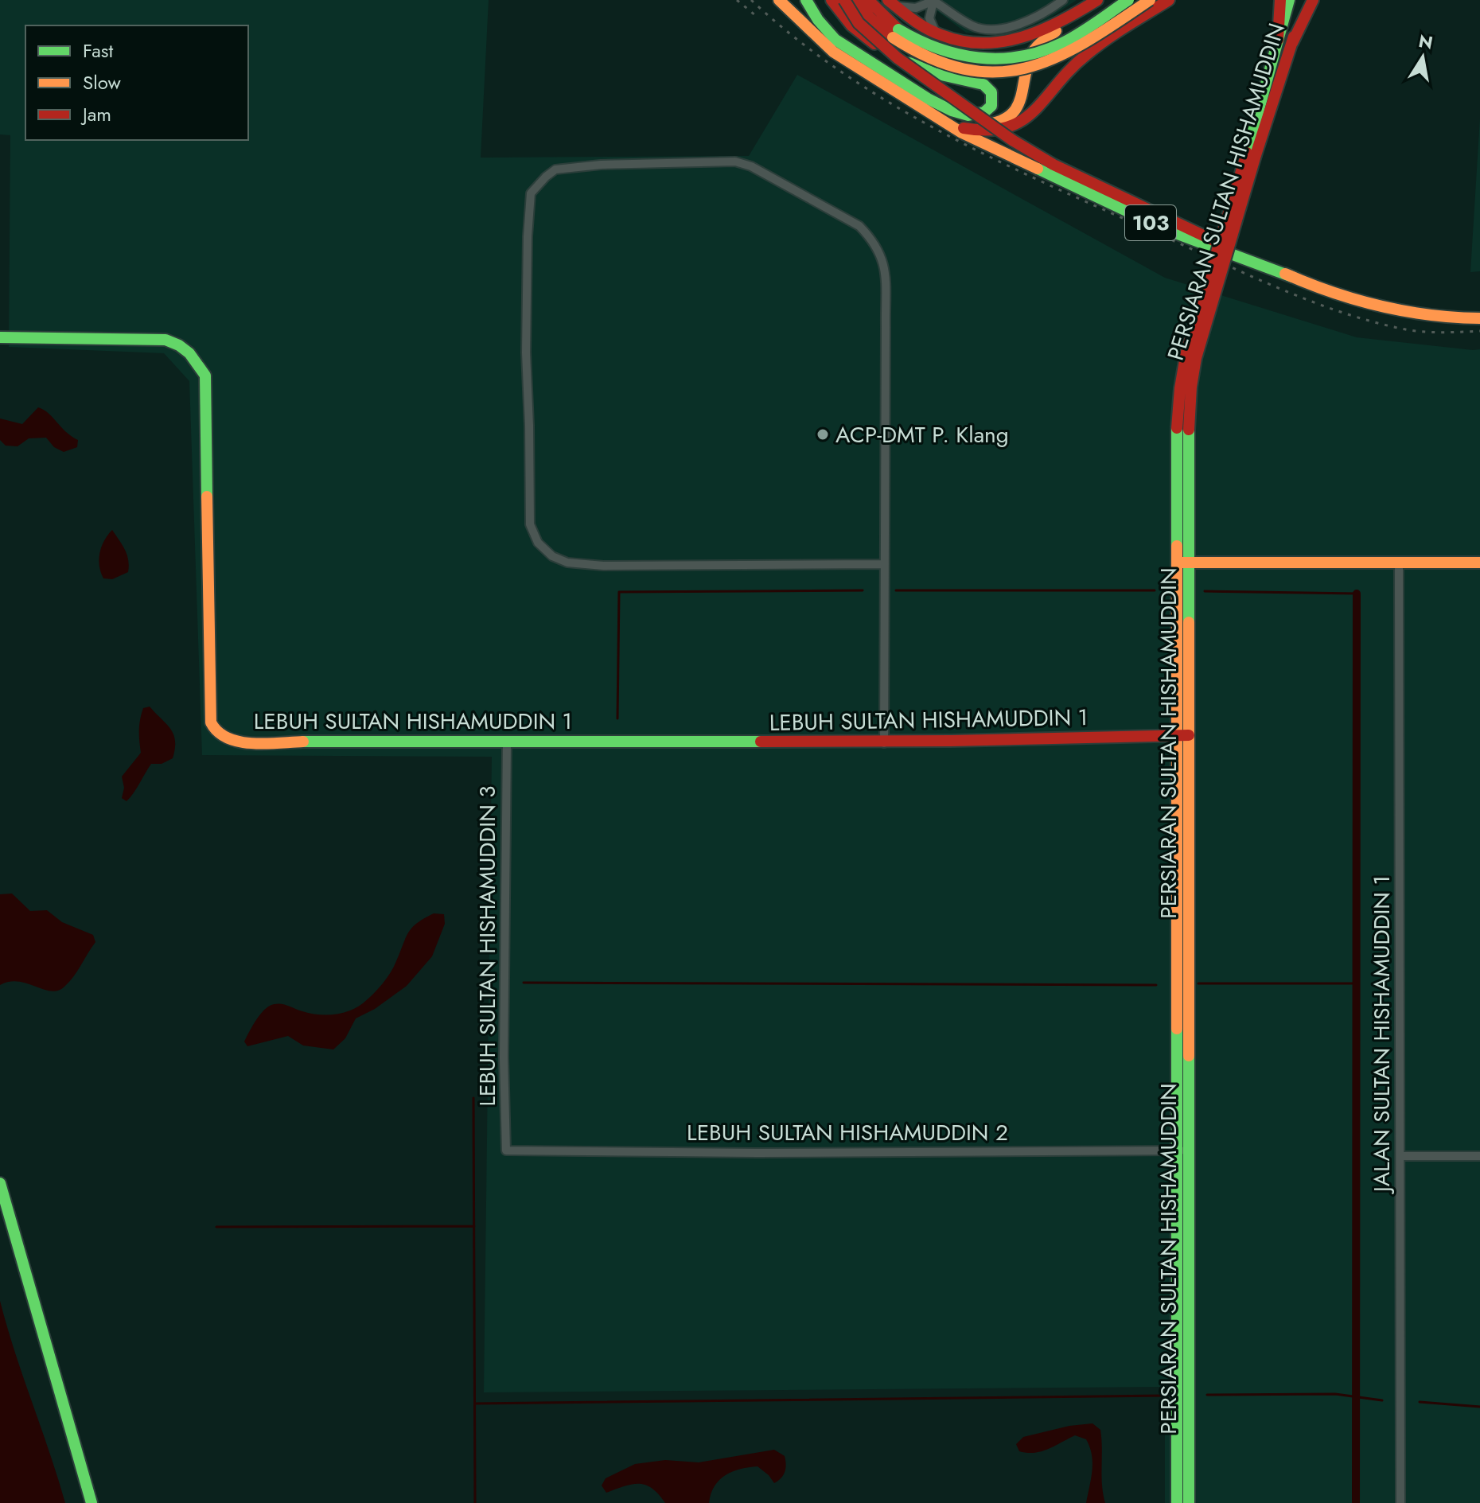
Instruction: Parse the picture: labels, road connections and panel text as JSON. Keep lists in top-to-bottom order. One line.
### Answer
{"streets":{"street":["PERSIARAN SULTAN HISHAMUDDIN","103","LEBUH SULTAN HISHAMUDDIN 1","LEBUH SULTAN HISHAMUDDIN 3","JALAN SULTAN HISHAMUDDIN 1","LEBUH SULTAN HISHAMUDDIN 2"]},"crossings":[["PERSIARAN SULTAN HISHAMUDDIN","LEBUH SULTAN HISHAMUDDIN 1"],["PERSIARAN SULTAN HISHAMUDDIN","LEBUH SULTAN HISHAMUDDIN 2"],["LEBUH SULTAN HISHAMUDDIN 1","LEBUH SULTAN HISHAMUDDIN 3"],["LEBUH SULTAN HISHAMUDDIN 3","LEBUH SULTAN HISHAMUDDIN 2"]],"places":["ACP-DMT P. Klang"],"legend":["Fast","Slow","Jam"],"north":"top"}
